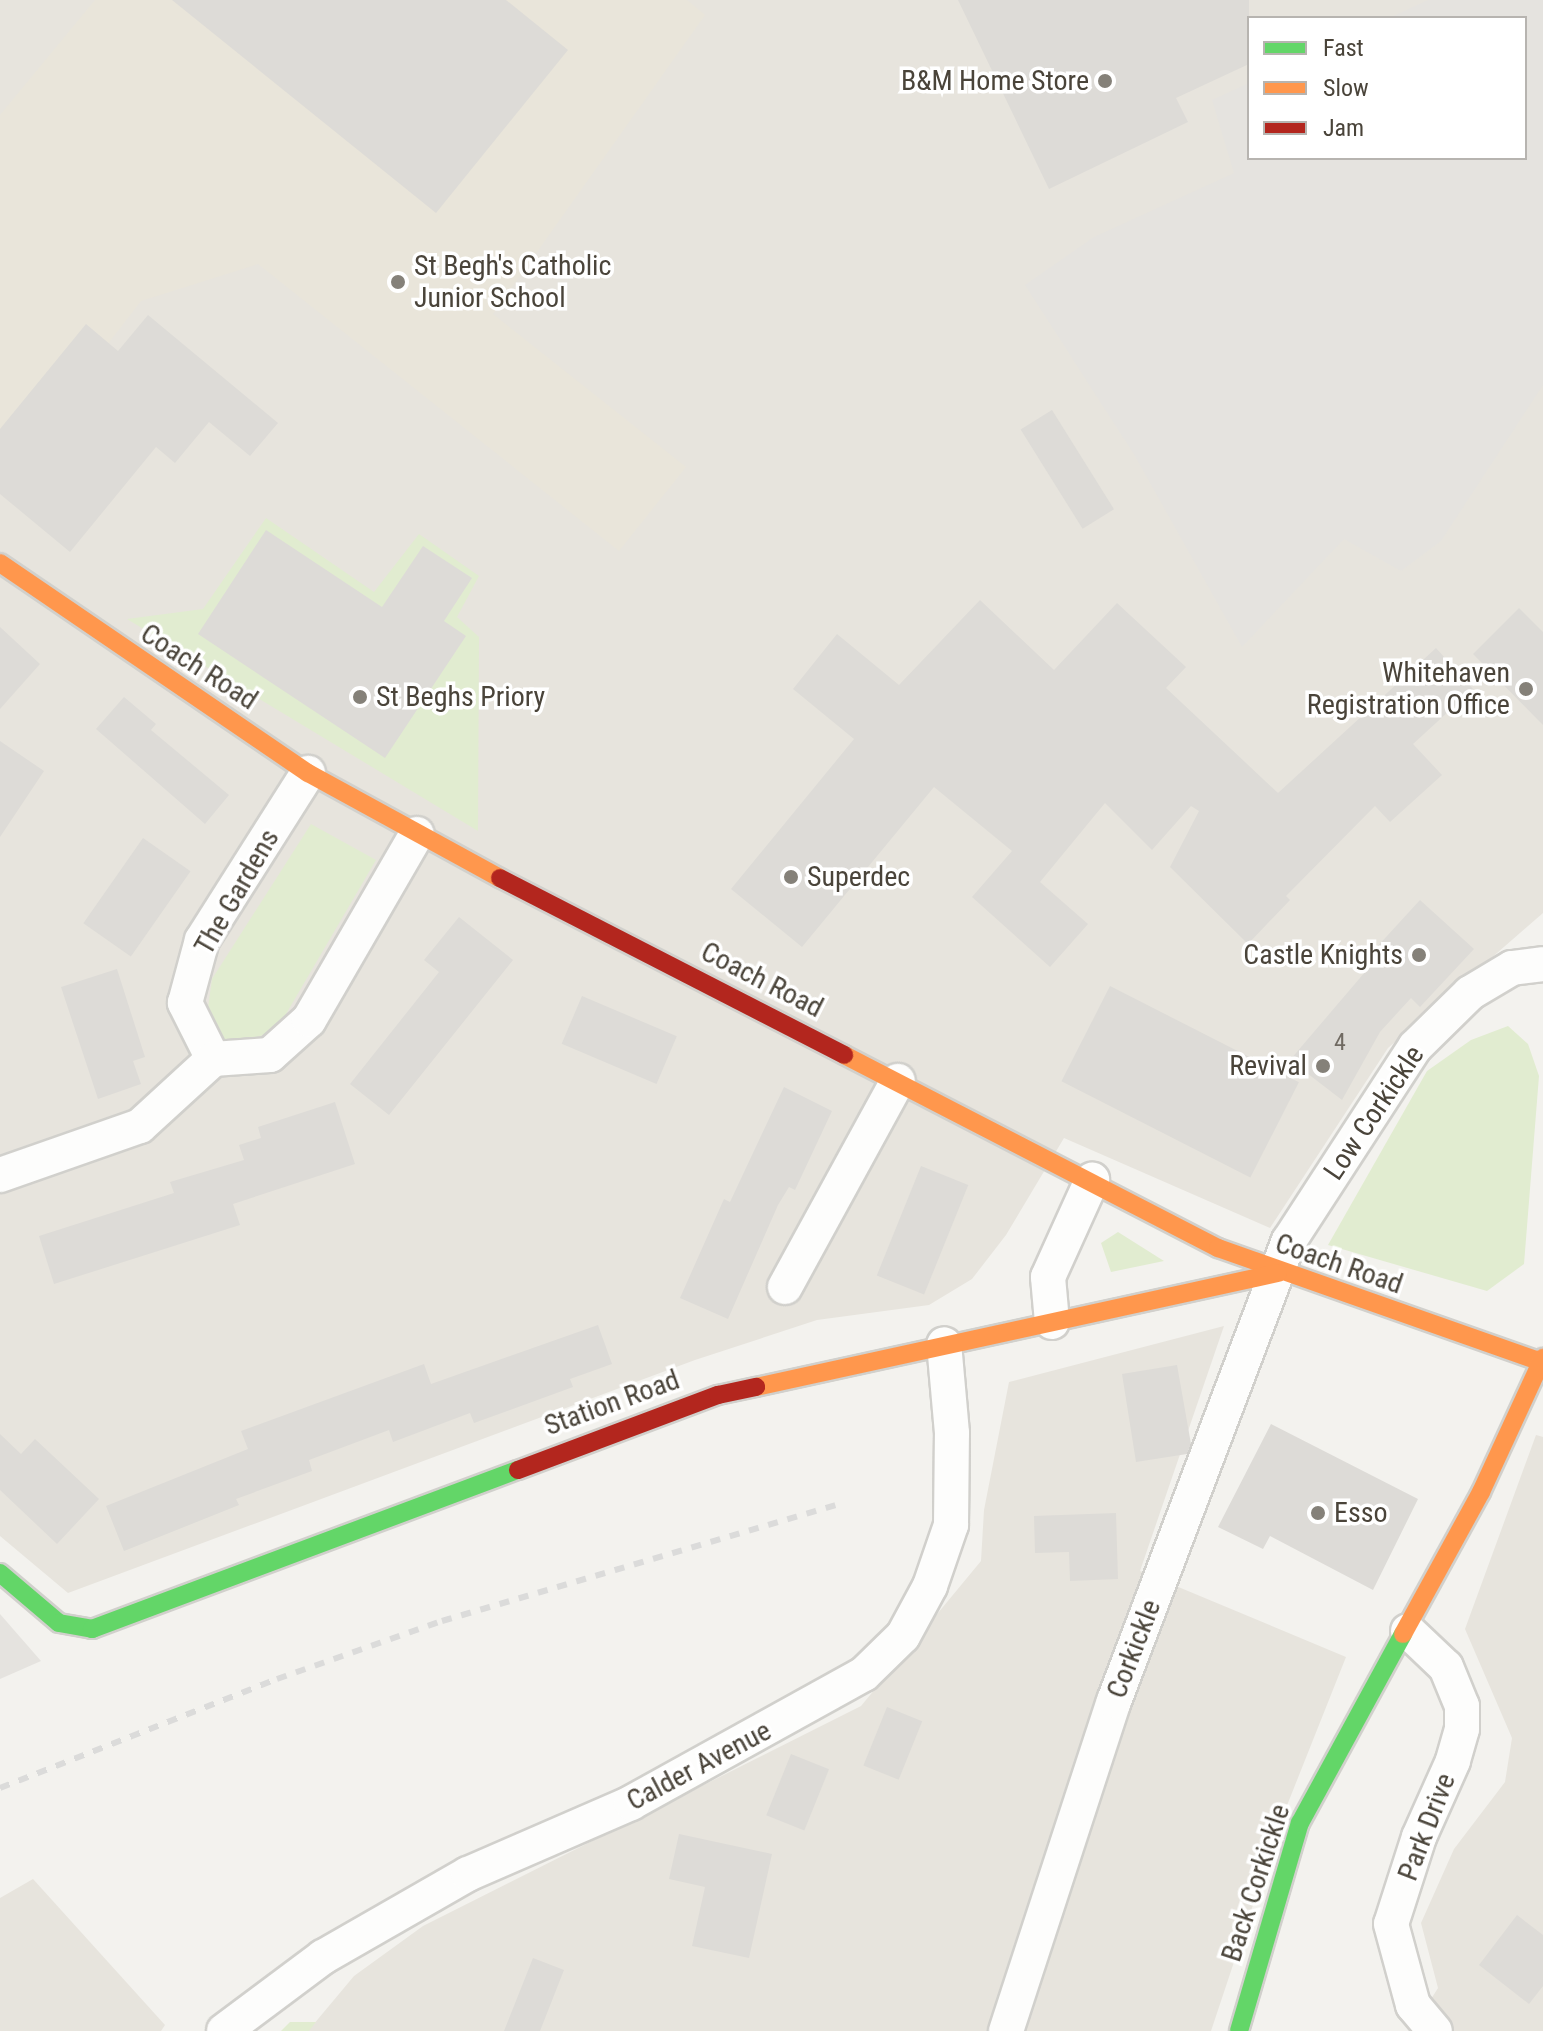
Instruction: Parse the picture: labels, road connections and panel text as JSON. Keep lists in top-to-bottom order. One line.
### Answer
{"streets":{"street":["Coach Road","The Gardens","Low Corkickle","Station Road","Corkickle","Calder Avenue","Park Drive","Back Corkickle"]},"crossings":[["Coach Road","The Gardens"],["Coach Road","Low Corkickle"],["Coach Road","Station Road"],["Coach Road","Corkickle"],["Low Corkickle","Station Road"],["Low Corkickle","Corkickle"],["Station Road","Corkickle"],["Station Road","Calder Avenue"],["Park Drive","Back Corkickle"]],"places":["B&M Home Store","St Begh's Catholic Junior School","Whitehaven Registration Office","St Beghs Priory","Superdec","Castle Knights","Revival","Esso"],"house_numbers":["4"],"legend":["Fast","Slow","Jam"]}
